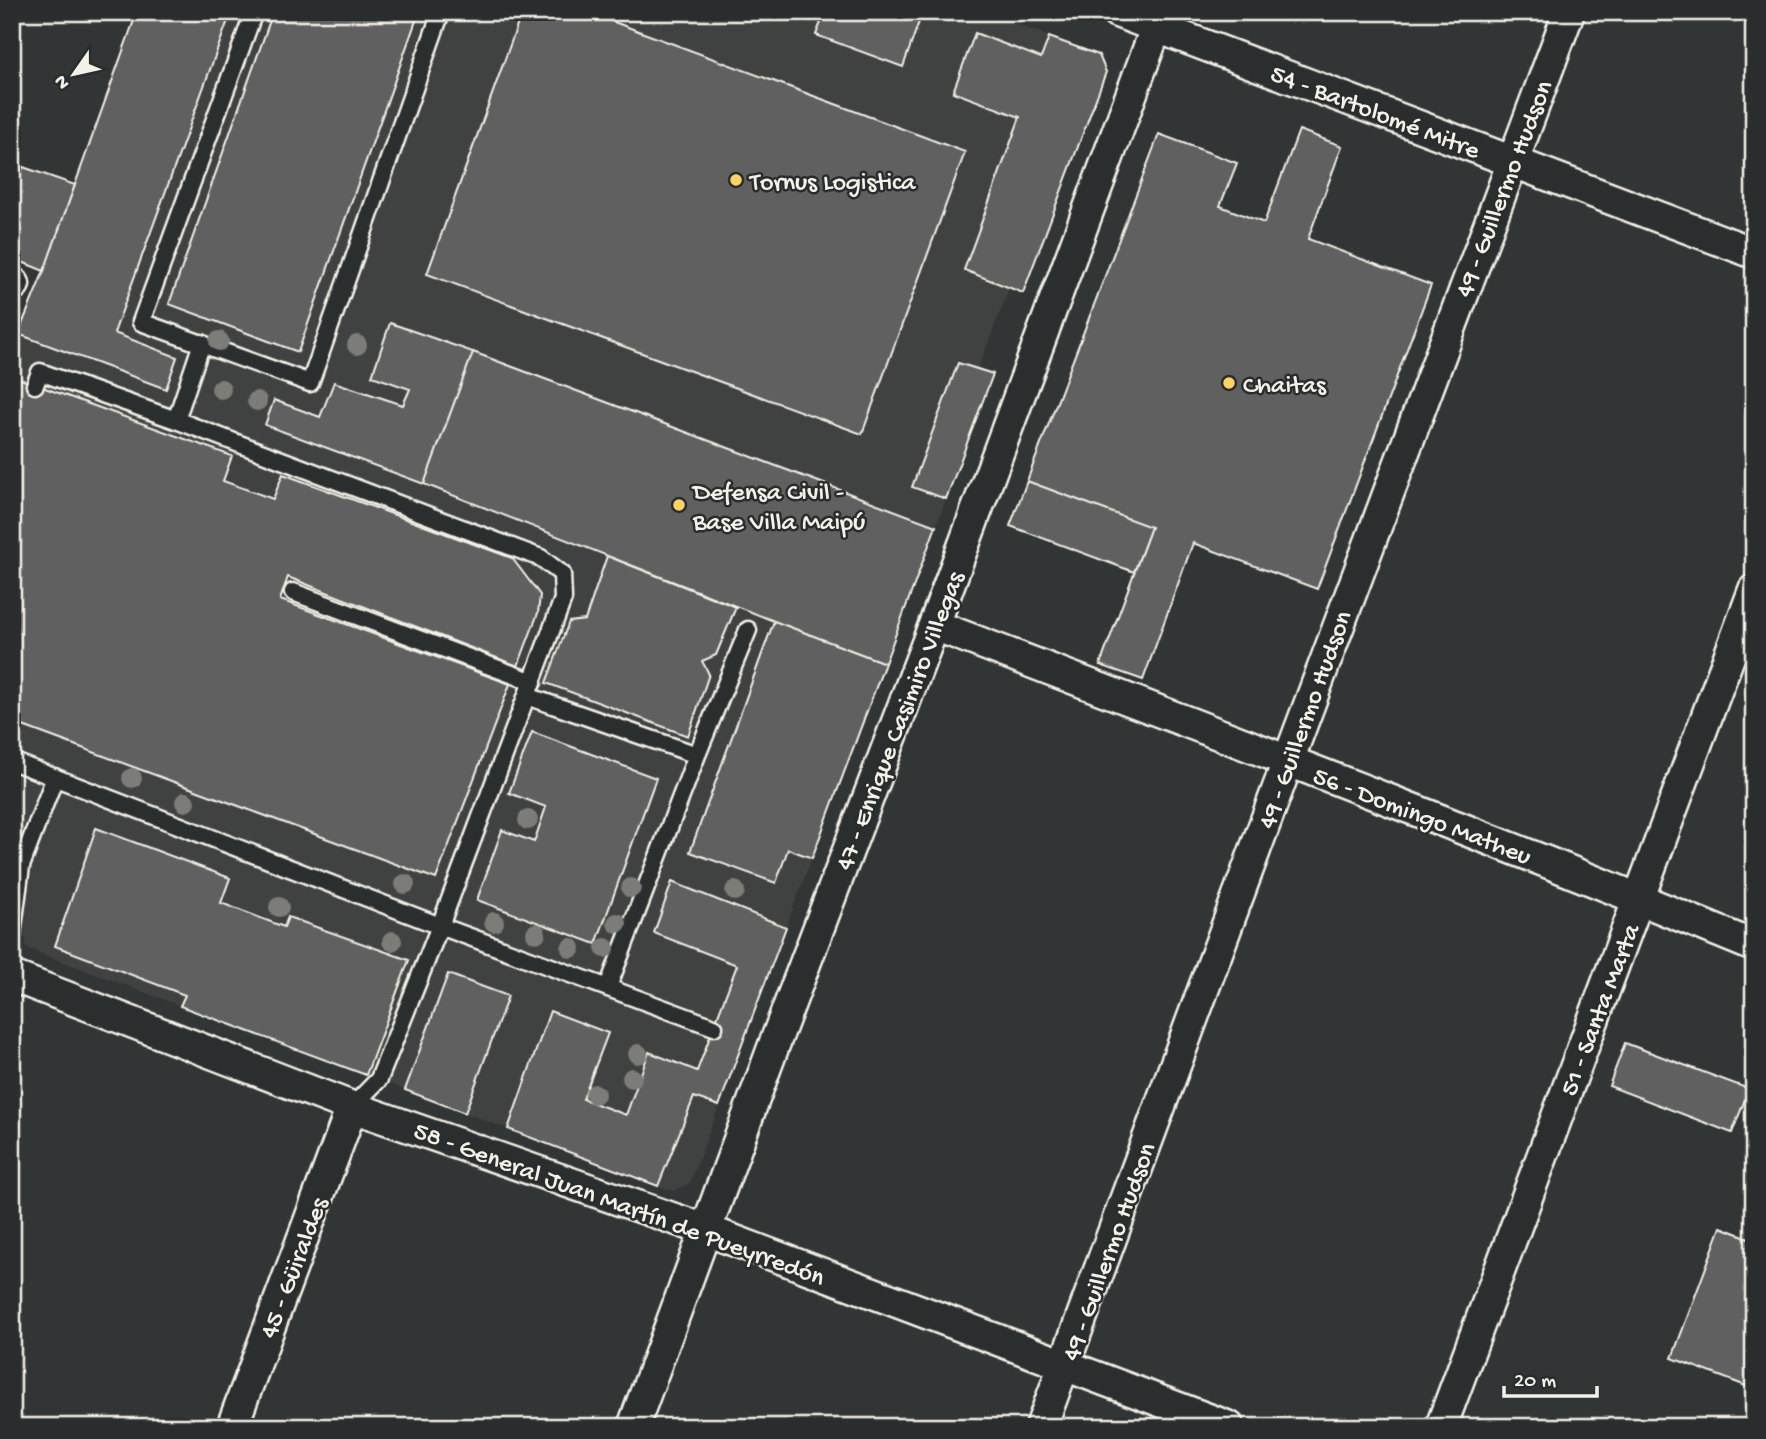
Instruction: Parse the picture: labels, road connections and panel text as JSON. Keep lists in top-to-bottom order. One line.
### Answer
{"streets":{"street":["54 - Bartolomé Mitre","49 - Guillermo Hudson","47 - Enrique Casimiro Villegas","56 - Domingo Matheu","51 - Santa Marta","58 - General Juan Martín de Pueyrredón","45 - Güiraldes"]},"crossings":[["54 - Bartolomé Mitre","49 - Guillermo Hudson"],["54 - Bartolomé Mitre","47 - Enrique Casimiro Villegas"],["49 - Guillermo Hudson","56 - Domingo Matheu"],["49 - Guillermo Hudson","58 - General Juan Martín de Pueyrredón"],["47 - Enrique Casimiro Villegas","56 - Domingo Matheu"],["47 - Enrique Casimiro Villegas","58 - General Juan Martín de Pueyrredón"],["56 - Domingo Matheu","51 - Santa Marta"],["58 - General Juan Martín de Pueyrredón","45 - Güiraldes"]],"places":["Tornus Logistica","Chaitas","Defensa Civil - Base Villa Maipú"],"scale_bar":"20 m","north":"bottom left"}
